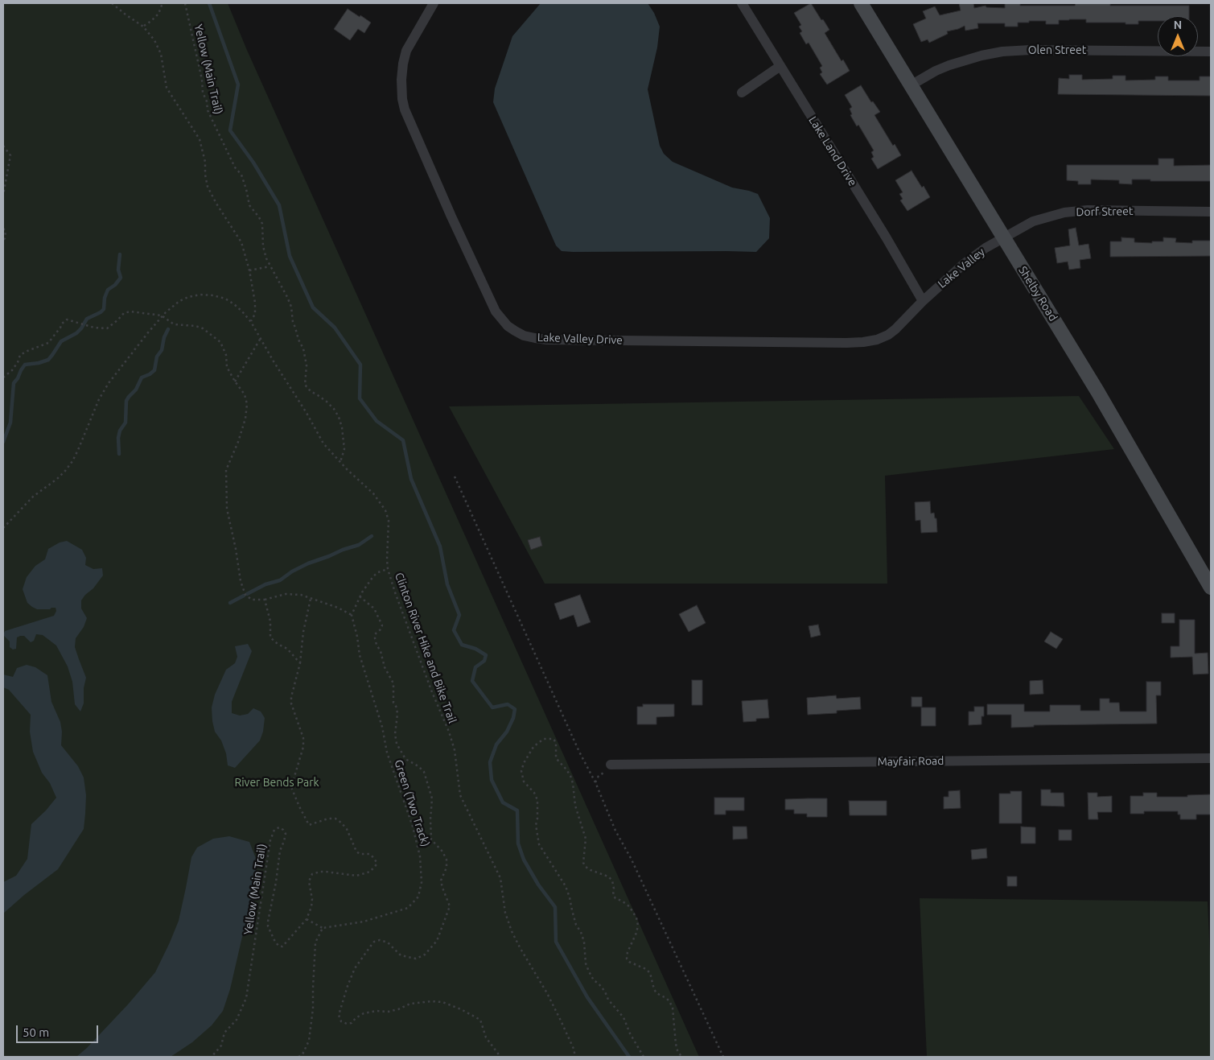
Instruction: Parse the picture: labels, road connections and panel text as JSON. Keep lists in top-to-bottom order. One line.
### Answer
{"streets":{"street":["Olen Street","Lake Land Drive","Dorf Street","Lake Valley","Shelby Road","Lake Valley Drive","Mayfair Road"],"path":["Yellow (Main Trail)","Clinton River Hike and Bike Trail","Green (Two Track)"]},"crossings":[["Olen Street","Shelby Road"],["Yellow (Main Trail)","Clinton River Hike and Bike Trail"],["Lake Land Drive","Lake Valley"],["Lake Land Drive","Lake Valley Drive"],["Dorf Street","Lake Valley"],["Dorf Street","Shelby Road"],["Lake Valley","Shelby Road"],["Lake Valley","Lake Valley Drive"]],"parks":["River Bends Park"],"scale_bar":"50 m","north":"top"}
